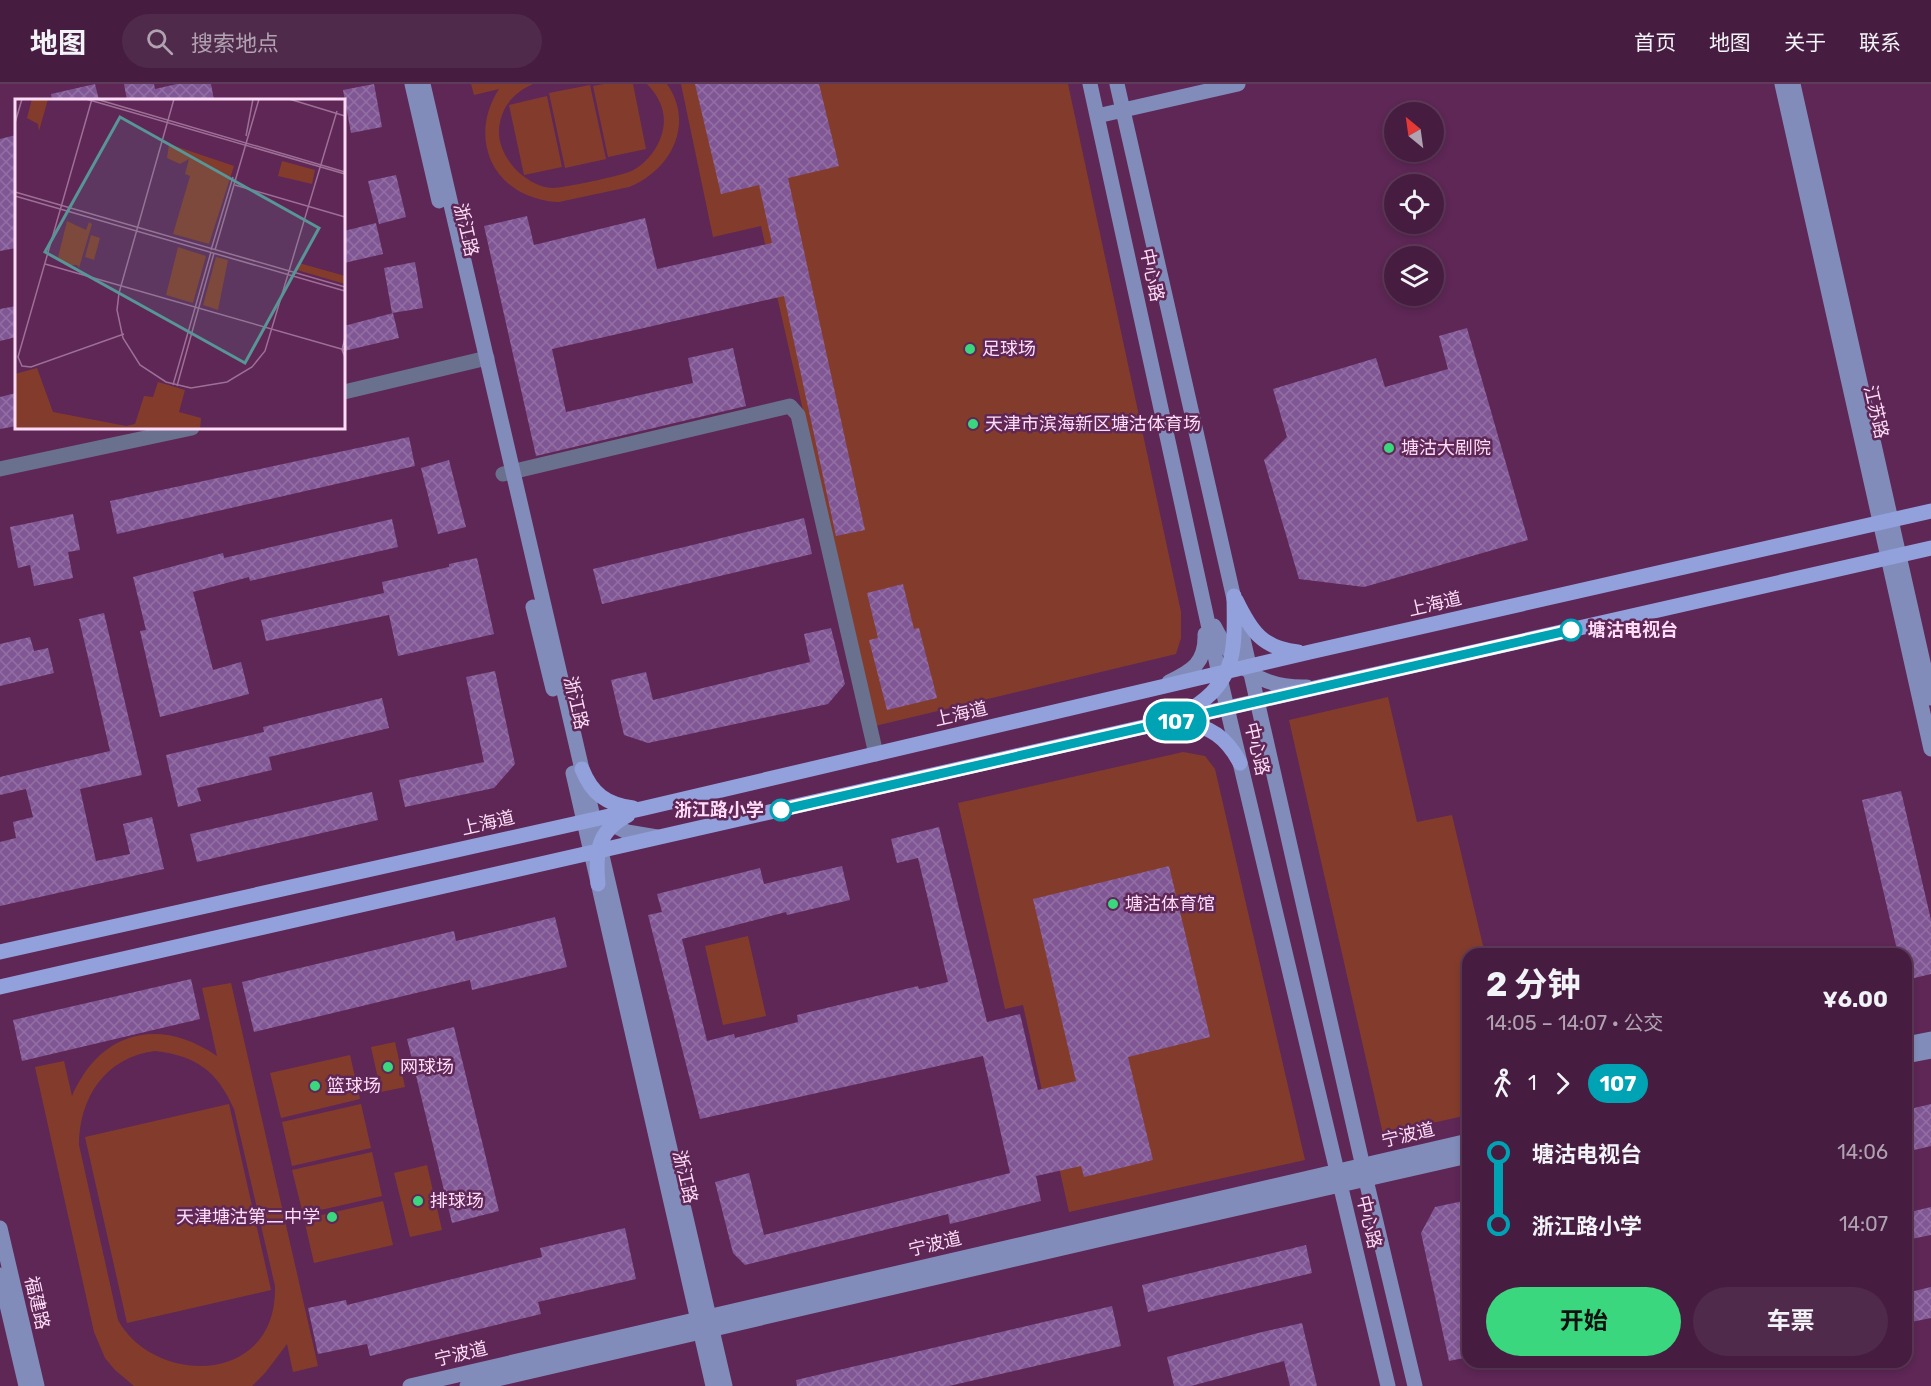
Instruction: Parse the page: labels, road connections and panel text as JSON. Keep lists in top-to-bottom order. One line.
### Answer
{"streets":{"main road":["上海道"],"street":["浙江路","中心路","江苏路","宁波道","福建路"]},"crossings":[["浙江路","上海道"],["浙江路","宁波道"],["中心路","上海道"],["中心路","宁波道"],["江苏路","上海道"]],"places":["足球场","天津市滨海新区塘沽体育场","塘沽大剧院","塘沽电视台","浙江路小学","塘沽体育馆","网球场","篮球场","排球场","天津塘沽第二中学"],"lines":["bus line 107"],"north":"top left","page":{"header":"地图","search":"搜索地点","nav":["首页","地图","关于","联系"],"on_map":"107","heading":["2 分钟","14:05 – 14:07 · 公交","¥6.00"],"legs":["1","107"],"list":[{"name":"塘沽电视台","value":"14:06"},{"name":"浙江路小学","value":"14:07"}],"buttons":["开始","车票"]}}
